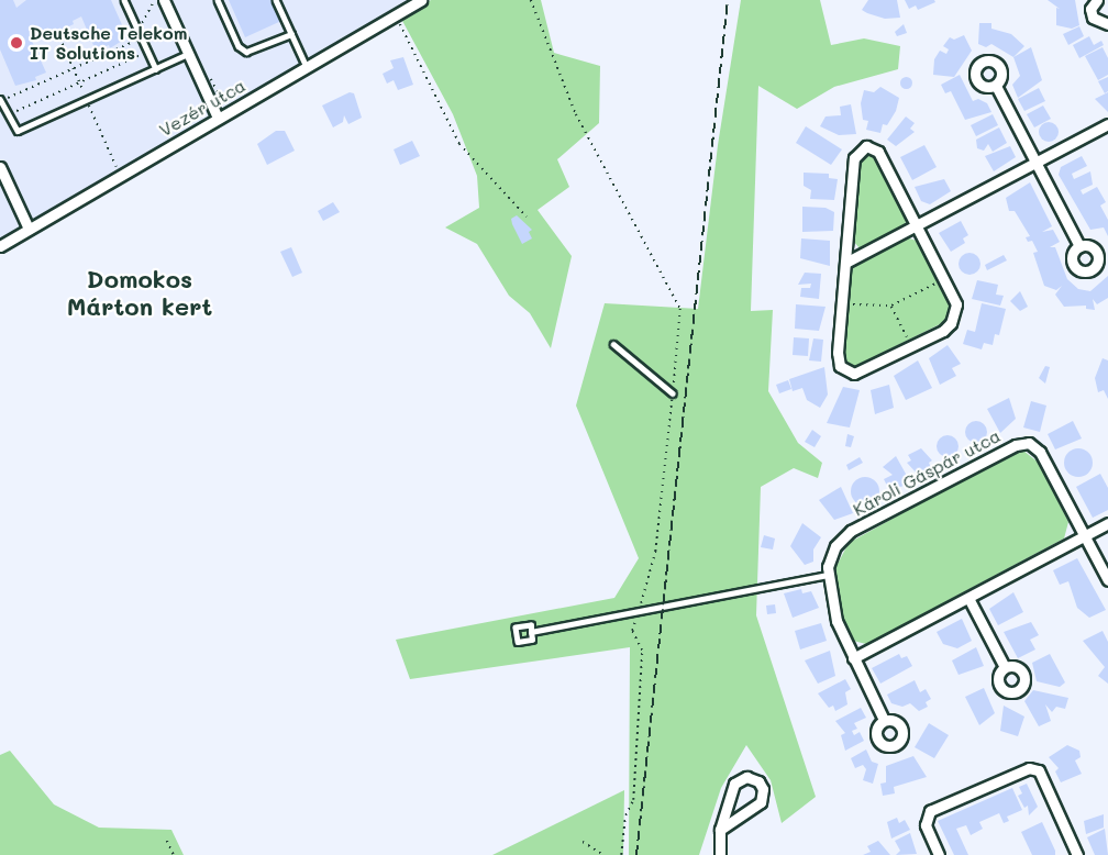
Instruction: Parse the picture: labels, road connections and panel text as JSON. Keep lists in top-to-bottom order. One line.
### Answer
{"streets":{"street":["Vezér utca","Károli Gáspár utca"]},"districts":["Domokos Márton kert"],"places":["Deutsche Telekom IT Solutions"]}
